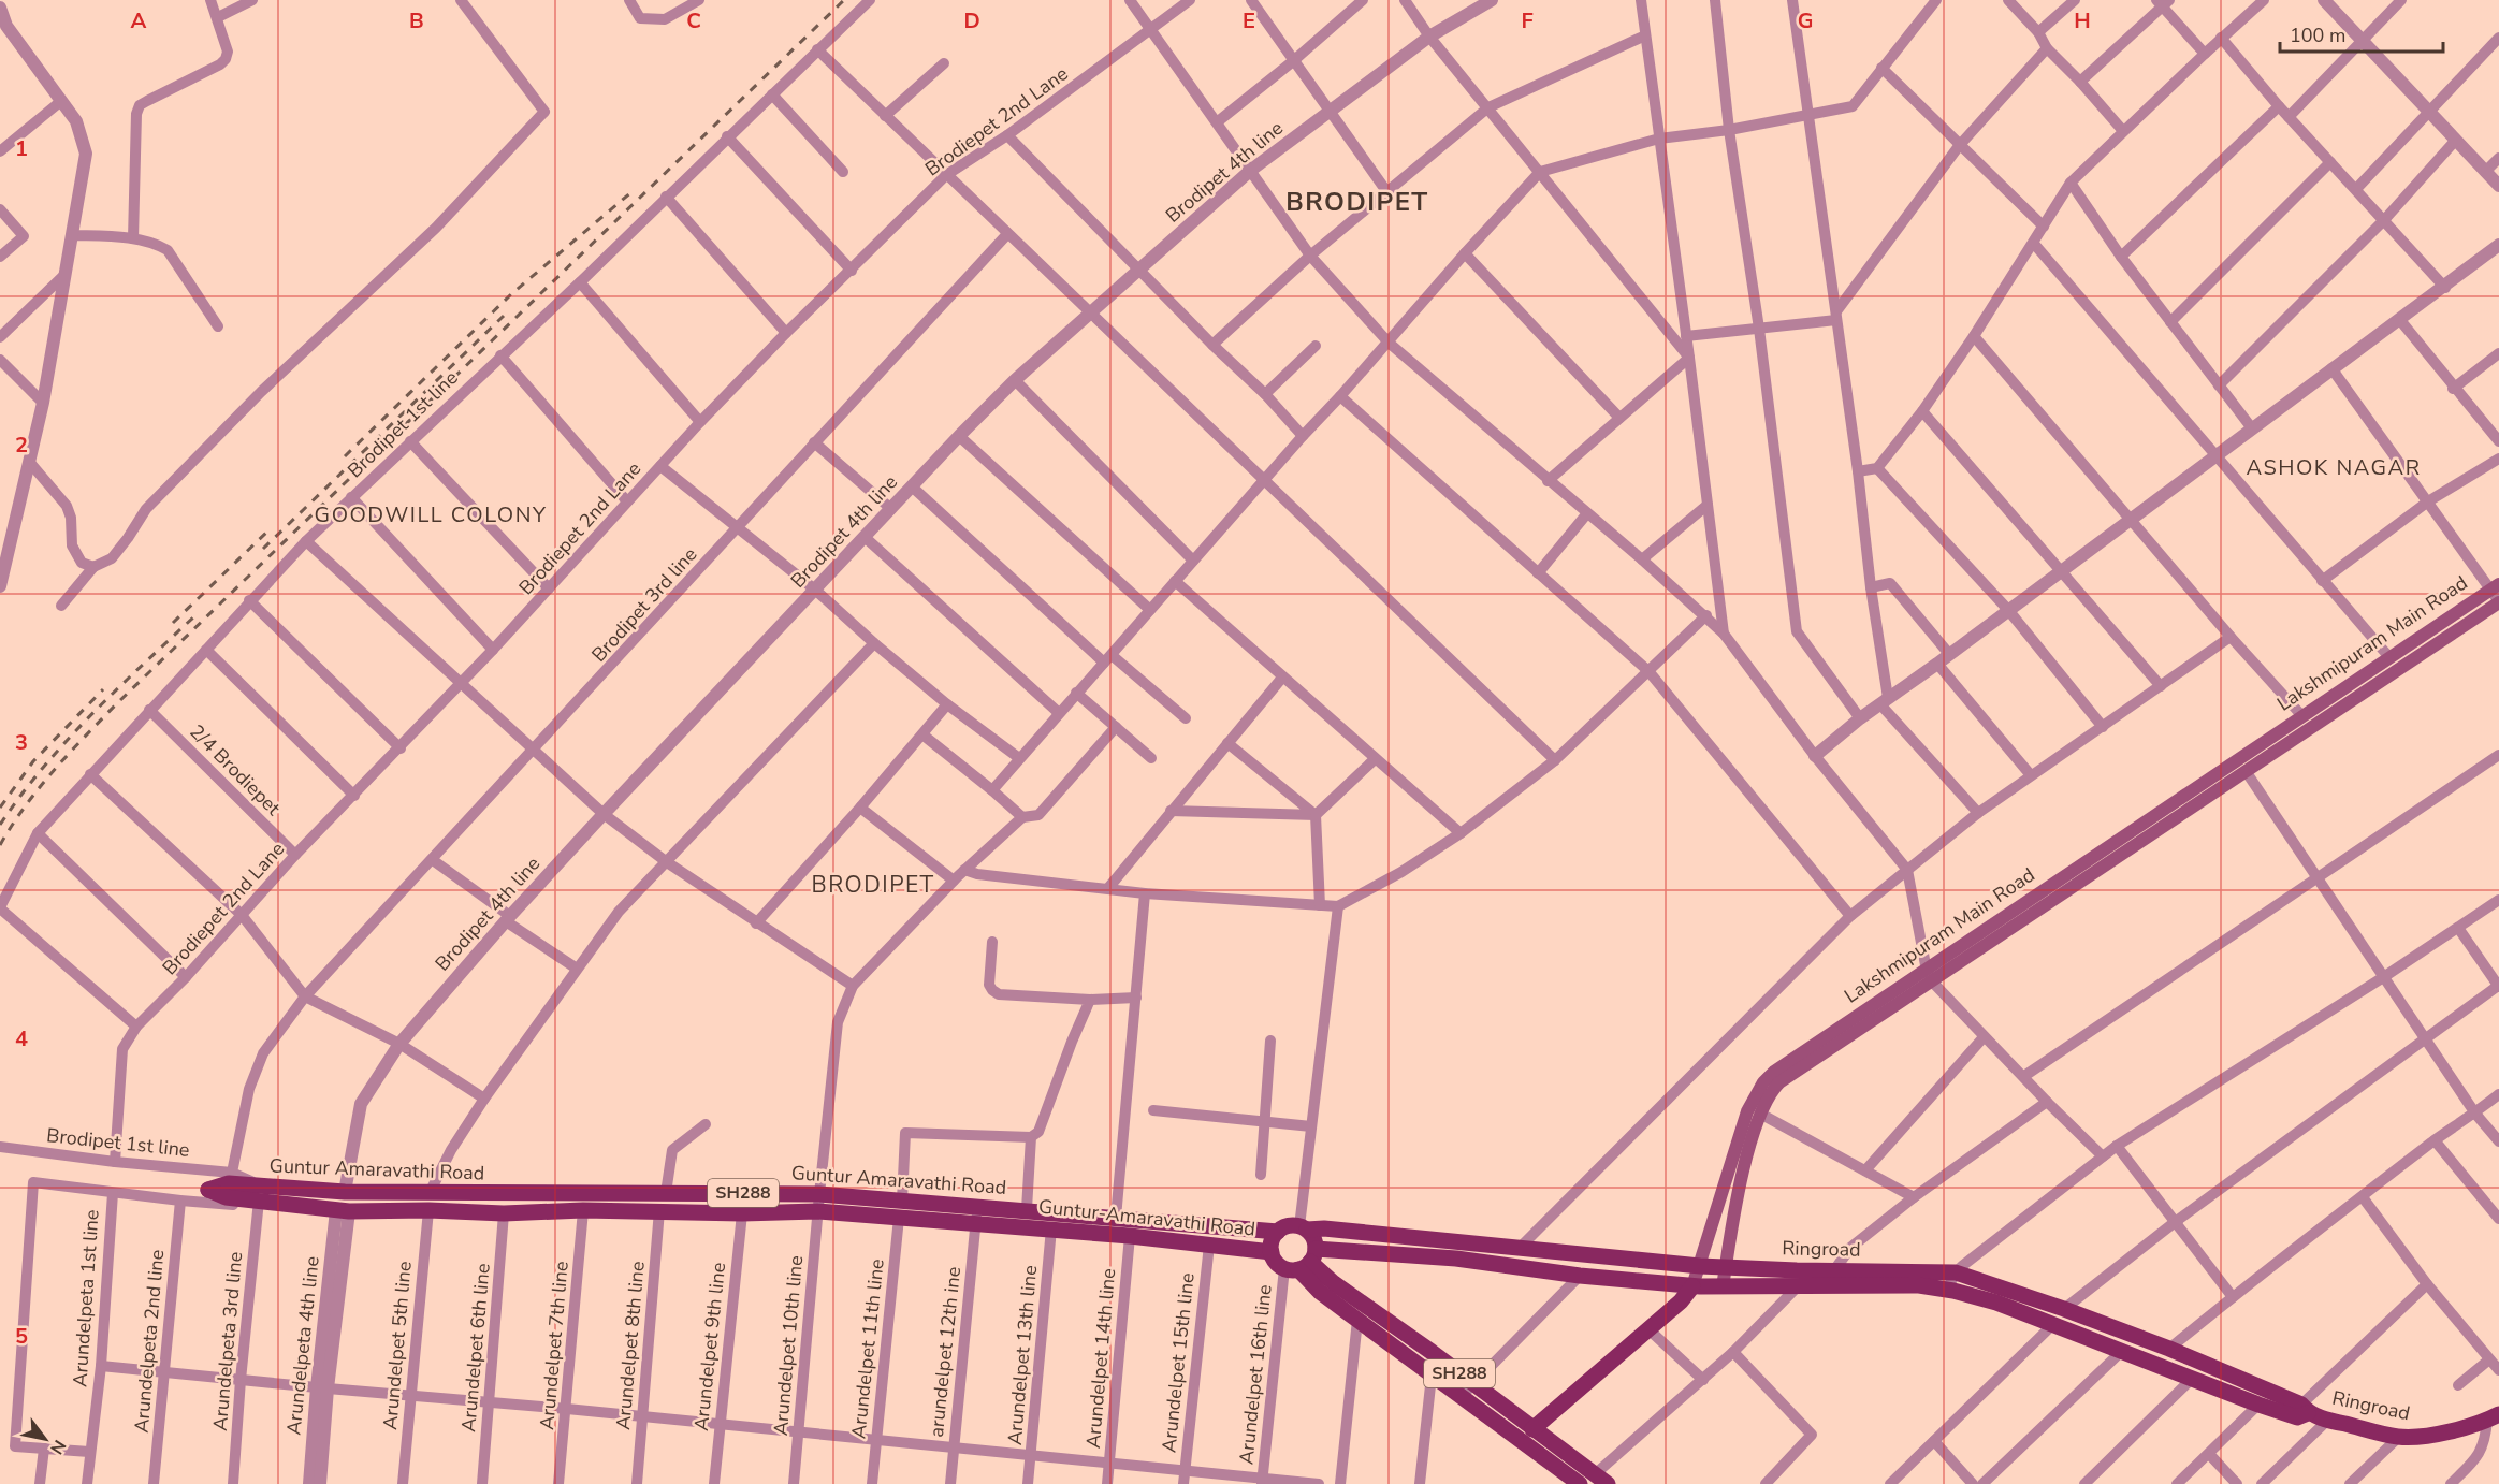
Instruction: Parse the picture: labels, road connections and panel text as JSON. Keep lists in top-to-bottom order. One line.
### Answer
{"streets":{"main road":["Lakshmipuram Main Road","Guntur Amaravathi Road","SH288","Guntur-Amaravathi Road","Ringroad"],"street":["Brodiepet 2nd Lane","Brodipet 4th line","Brodipet 1st line","Brodipet 3rd line","2/4 Brodiepet","Arundelpeta 1st line","Arundelpeta 2nd line","Arundelpeta 3rd line","Arundelpeta 4th line","Arundelpet 5th line","Arundelpet 7th line","Arundelpet 8th line","Arundelpet 10th line","Arundelpet 9th line","Arundelpet 6th line","Arundelpet 11th line","arundelpet 12th ine","Arundelpet 13th line","Arundelpet 14th line","Arundelpet 15th line","Arundelpet 16th line"]},"crossings":[["Brodiepet 2nd Lane","Brodipet 1st line"],["Brodiepet 2nd Lane","2/4 Brodiepet"],["Brodipet 4th line","Guntur Amaravathi Road"],["Brodipet 1st line","Brodipet 3rd line"],["Brodipet 1st line","2/4 Brodiepet"],["Brodipet 1st line","Guntur Amaravathi Road"],["Brodipet 1st line","SH288"],["Brodipet 1st line","Arundelpeta 3rd line"],["Lakshmipuram Main Road","SH288"],["Lakshmipuram Main Road","Ringroad"],["Guntur Amaravathi Road","SH288"],["Guntur Amaravathi Road","Guntur-Amaravathi Road"],["Guntur Amaravathi Road","Ringroad"],["Guntur Amaravathi Road","Arundelpeta 3rd line"],["Guntur Amaravathi Road","Arundelpet 10th line"],["Guntur Amaravathi Road","Arundelpet 11th line"],["Guntur Amaravathi Road","arundelpet 12th ine"],["Guntur Amaravathi Road","Arundelpet 16th line"],["SH288","Guntur-Amaravathi Road"],["SH288","Ringroad"],["SH288","Arundelpeta 3rd line"],["SH288","Arundelpeta 4th line"],["SH288","Arundelpet 5th line"],["SH288","Arundelpet 7th line"],["SH288","Arundelpet 8th line"],["SH288","Arundelpet 10th line"],["SH288","Arundelpet 9th line"],["SH288","Arundelpet 6th line"],["SH288","Arundelpet 11th line"],["SH288","Arundelpet 16th line"],["Guntur-Amaravathi Road","Ringroad"],["Guntur-Amaravathi Road","arundelpet 12th ine"],["Guntur-Amaravathi Road","Arundelpet 13th line"],["Guntur-Amaravathi Road","Arundelpet 14th line"],["Guntur-Amaravathi Road","Arundelpet 15th line"],["Guntur-Amaravathi Road","Arundelpet 16th line"],["Ringroad","Arundelpet 16th line"]],"districts":["BRODIPET","ASHOK NAGAR","GOODWILL COLONY","BRODIPET"],"scale_bar":"100 m","north":"bottom right","grid":{"columns":["A","B","C","D","E","F","G","H"],"rows":["1","2","3","4","5"]}}
